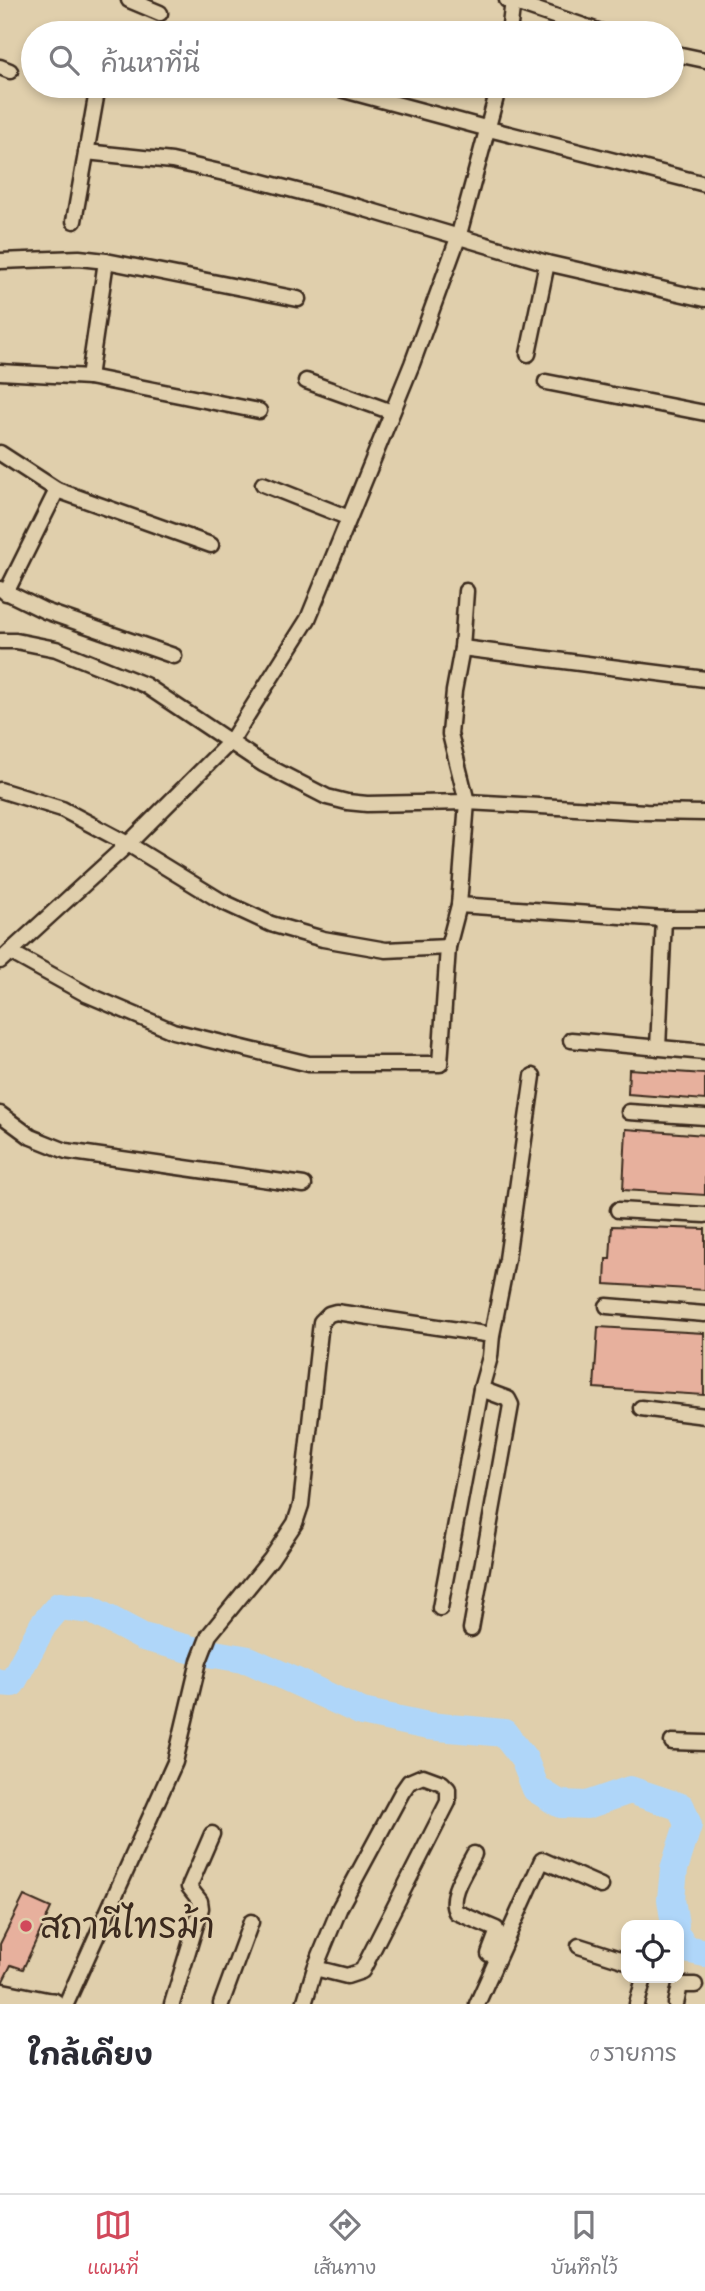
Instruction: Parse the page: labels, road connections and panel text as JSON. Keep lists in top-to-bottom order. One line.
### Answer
{"places":["สถานีไทรม้า"],"page":{"search":"ค้นหาที่นี่","heading":["ใกล้เคียง","0 รายการ"],"nav":["แผนที่","เส้นทาง","บันทึกไว้"]}}
